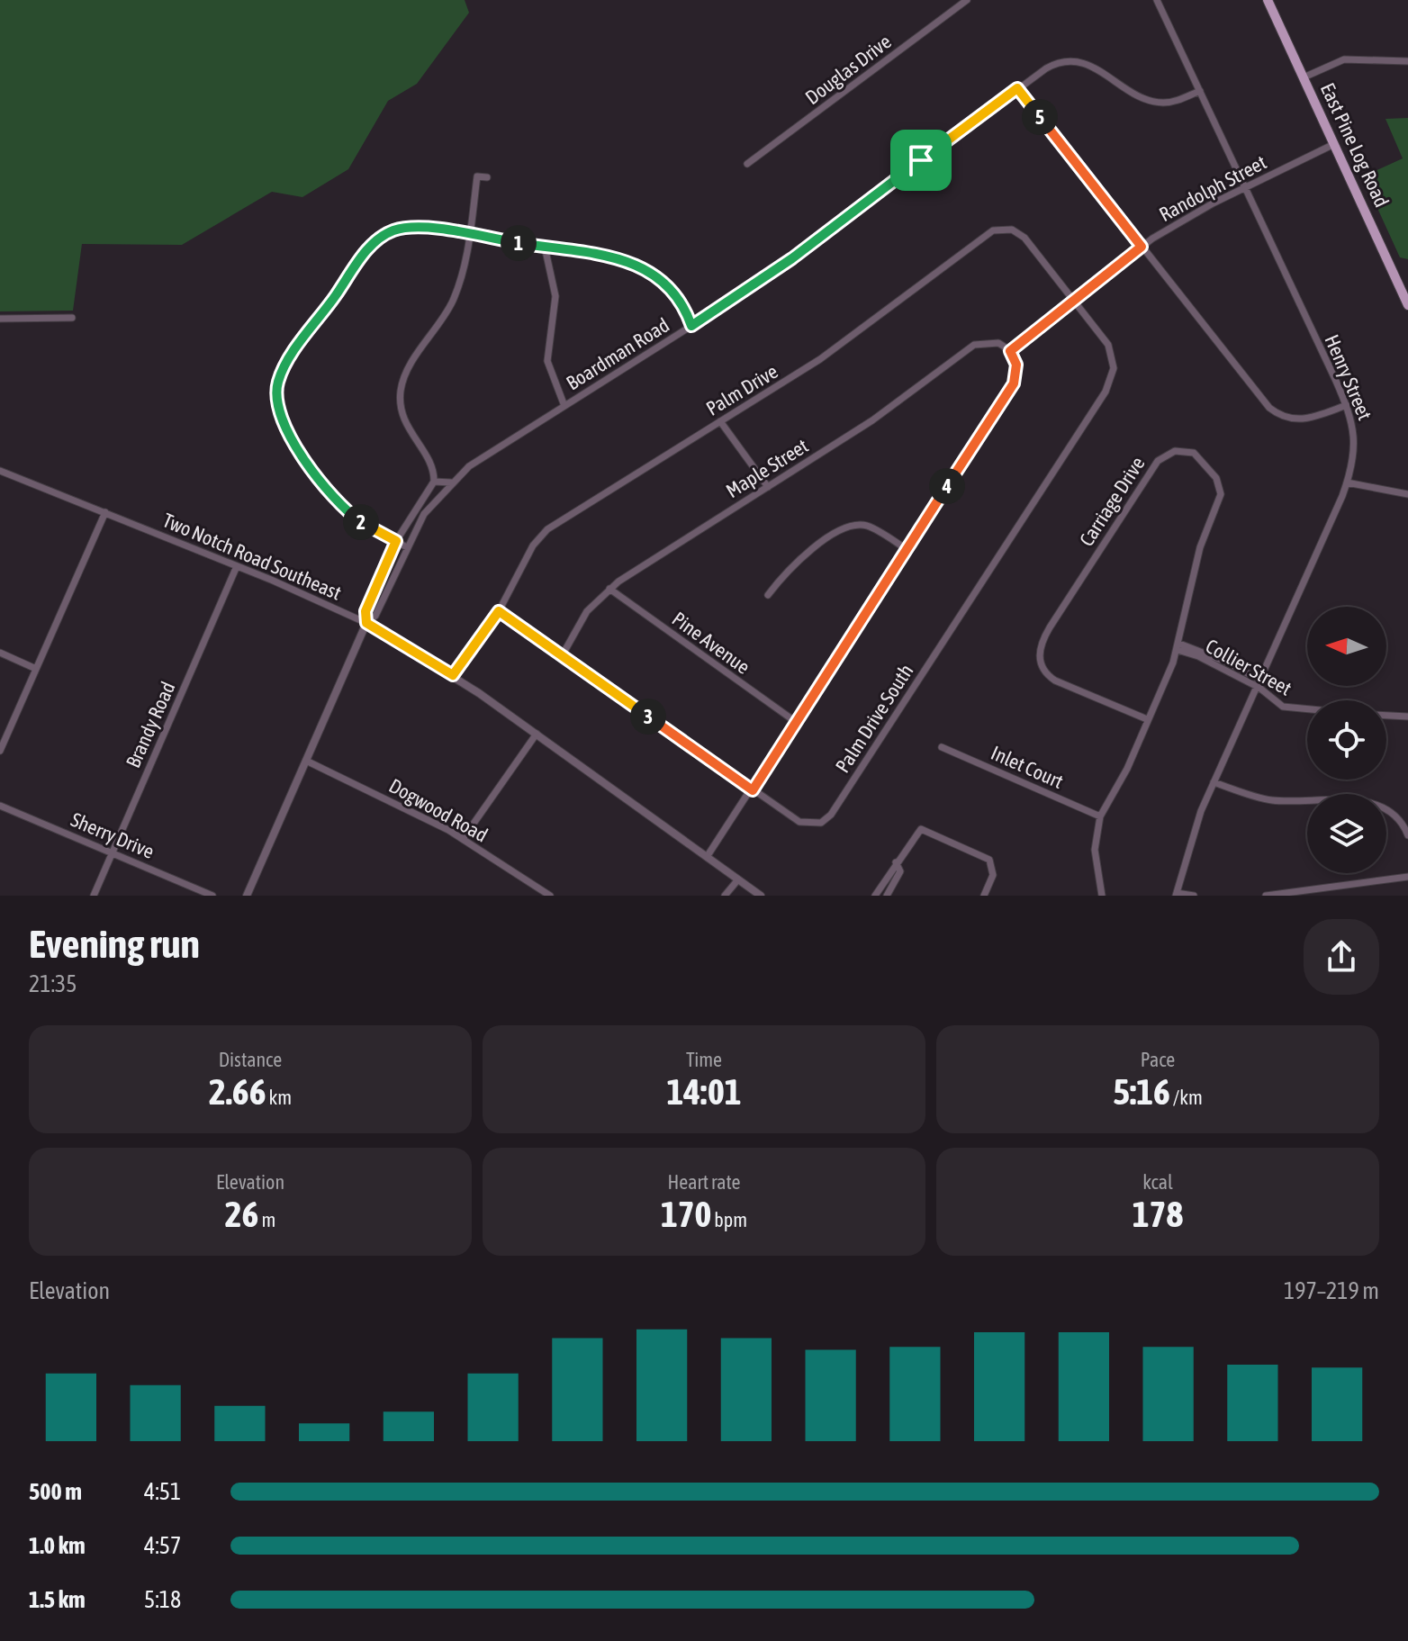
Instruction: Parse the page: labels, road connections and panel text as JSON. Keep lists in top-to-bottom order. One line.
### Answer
{"streets":{"main road":["East Pine Log Road"],"street":["Douglas Drive","Randolph Street","Boardman Road","Henry Street","Palm Drive","Maple Street","Carriage Drive","Two Notch Road Southeast","Pine Avenue","Collier Street","Palm Drive South","Brandy Road","Inlet Court","Dogwood Road","Sherry Drive"]},"crossings":[["East Pine Log Road","Randolph Street"],["Randolph Street","Henry Street"],["Randolph Street","Palm Drive"],["Randolph Street","Maple Street"],["Randolph Street","Palm Drive South"],["Boardman Road","Henry Street"],["Boardman Road","Two Notch Road Southeast"],["Boardman Road","Dogwood Road"],["Henry Street","Collier Street"],["Palm Drive","Two Notch Road Southeast"],["Palm Drive","Palm Drive South"],["Maple Street","Pine Avenue"],["Maple Street","Palm Drive South"],["Carriage Drive","Collier Street"],["Carriage Drive","Inlet Court"],["Two Notch Road Southeast","Brandy Road"],["Brandy Road","Sherry Drive"]],"north":"left","page":{"pins":["5","1","4","2","3"],"heading":["Evening run","21:35"],"stats":[["Distance","2.66 km"],["Time","14:01"],["Pace","5:16 /km"],["Elevation","26 m"],["Heart rate","170 bpm"],["kcal","178"]],"chart":["Elevation","197–219 m"],"list":[{"name":"500 m","note":"4:51"},{"name":"1.0 km","note":"4:57"},{"name":"1.5 km","note":"5:18"}]}}
